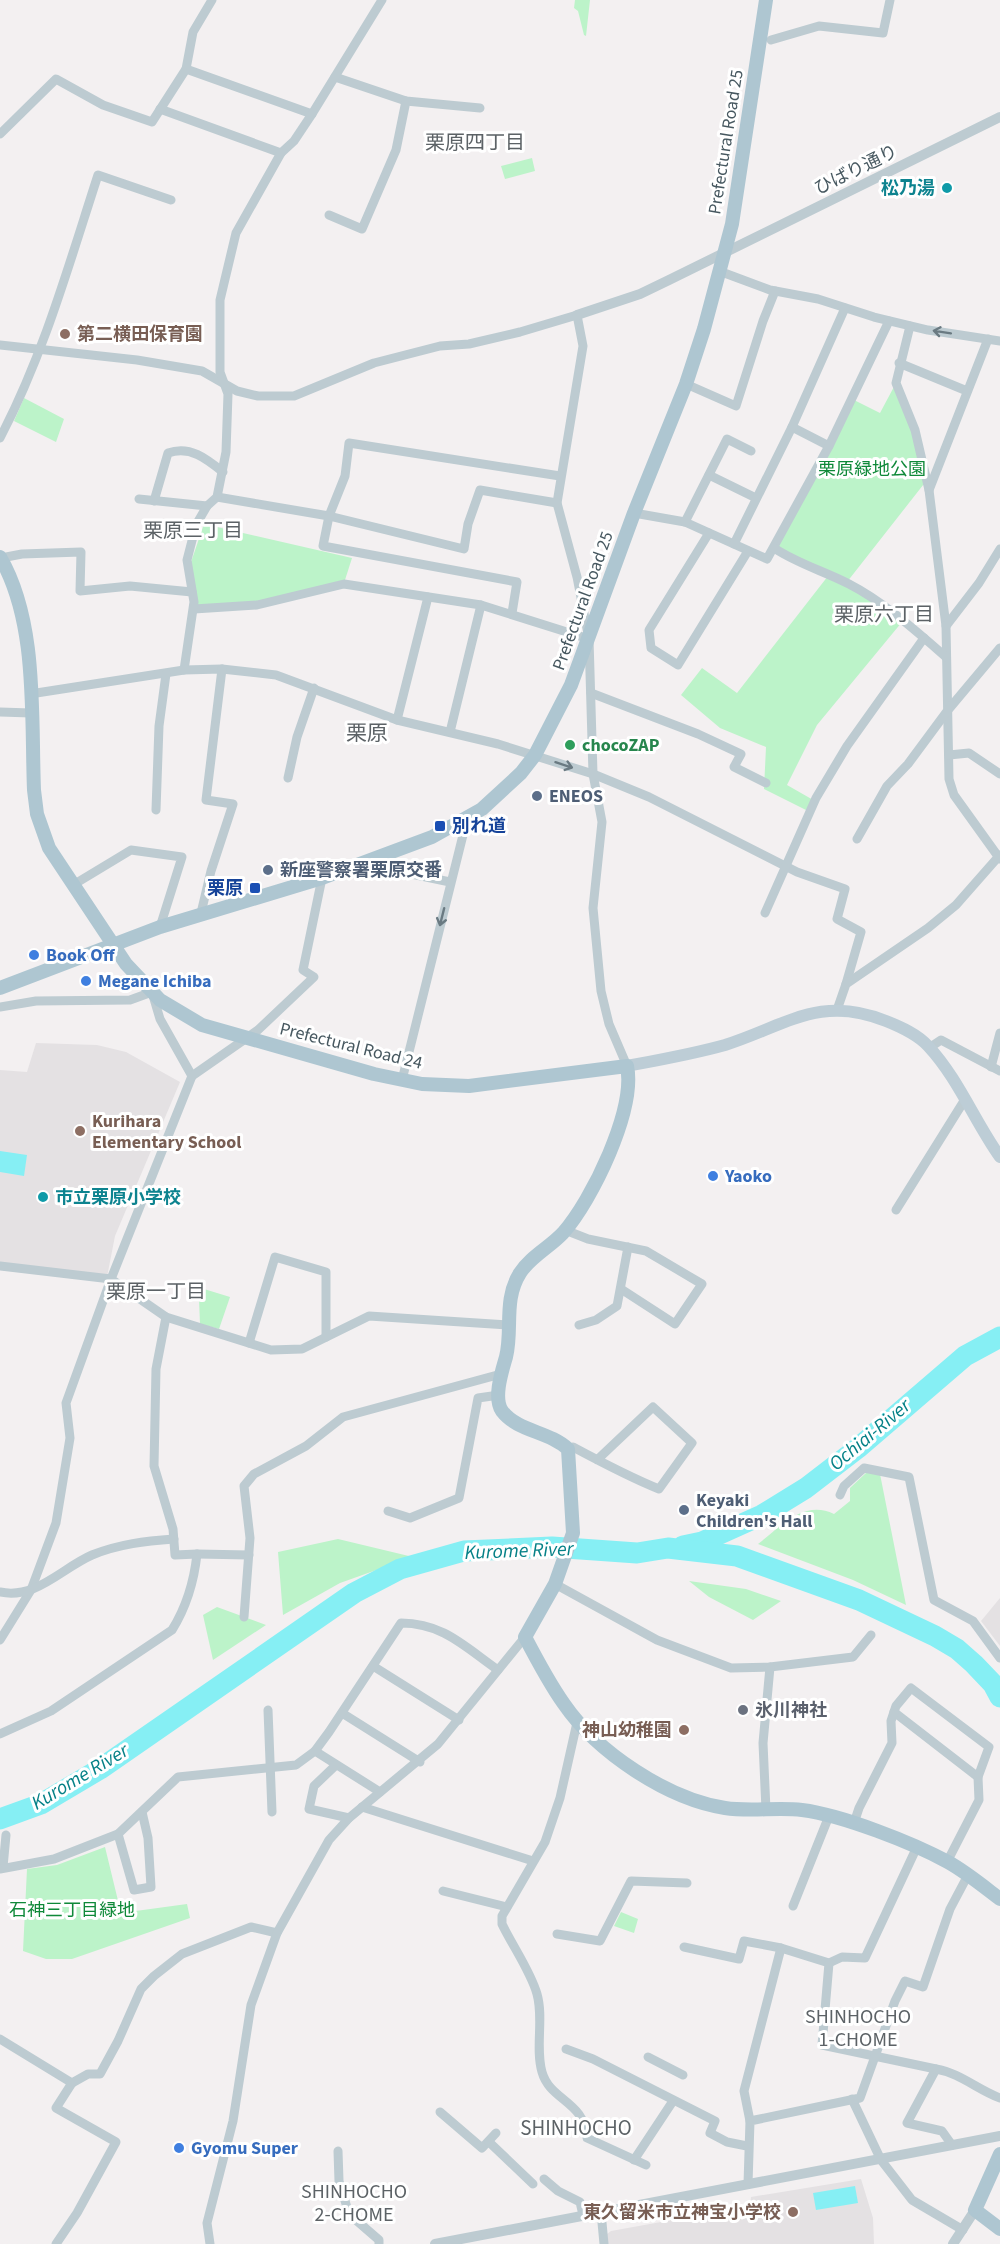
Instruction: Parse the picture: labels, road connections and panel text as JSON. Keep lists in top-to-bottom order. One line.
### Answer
{"streets":{"main road":["Prefectural Road 25","Prefectural Road 24"],"street":["ひばり通り"]},"crossings":[["Prefectural Road 25","ひばり通り"],["Prefectural Road 25","Prefectural Road 24"]],"districts":["栗原四丁目","栗原三丁目","栗原六丁目","栗原","栗原一丁目","SHINHOCHO 1-CHOME","SHINHOCHO","SHINHOCHO 2-CHOME"],"water":["Ochiai-River","Kurome River"],"parks":["栗原緑地公園","石神三丁目緑地"],"places":{"other":["松乃湯","第二横田保育園","chocoZAP","ENEOS","新座警察署栗原交番","Book Off","Megane Ichiba","Kurihara Elementary School","Yaoko","市立栗原小学校","Keyaki Children's Hall","氷川神社","神山幼稚園","Gyomu Super","東久留米市立神宝小学校"],"transit":["別れ道","栗原"]}}
